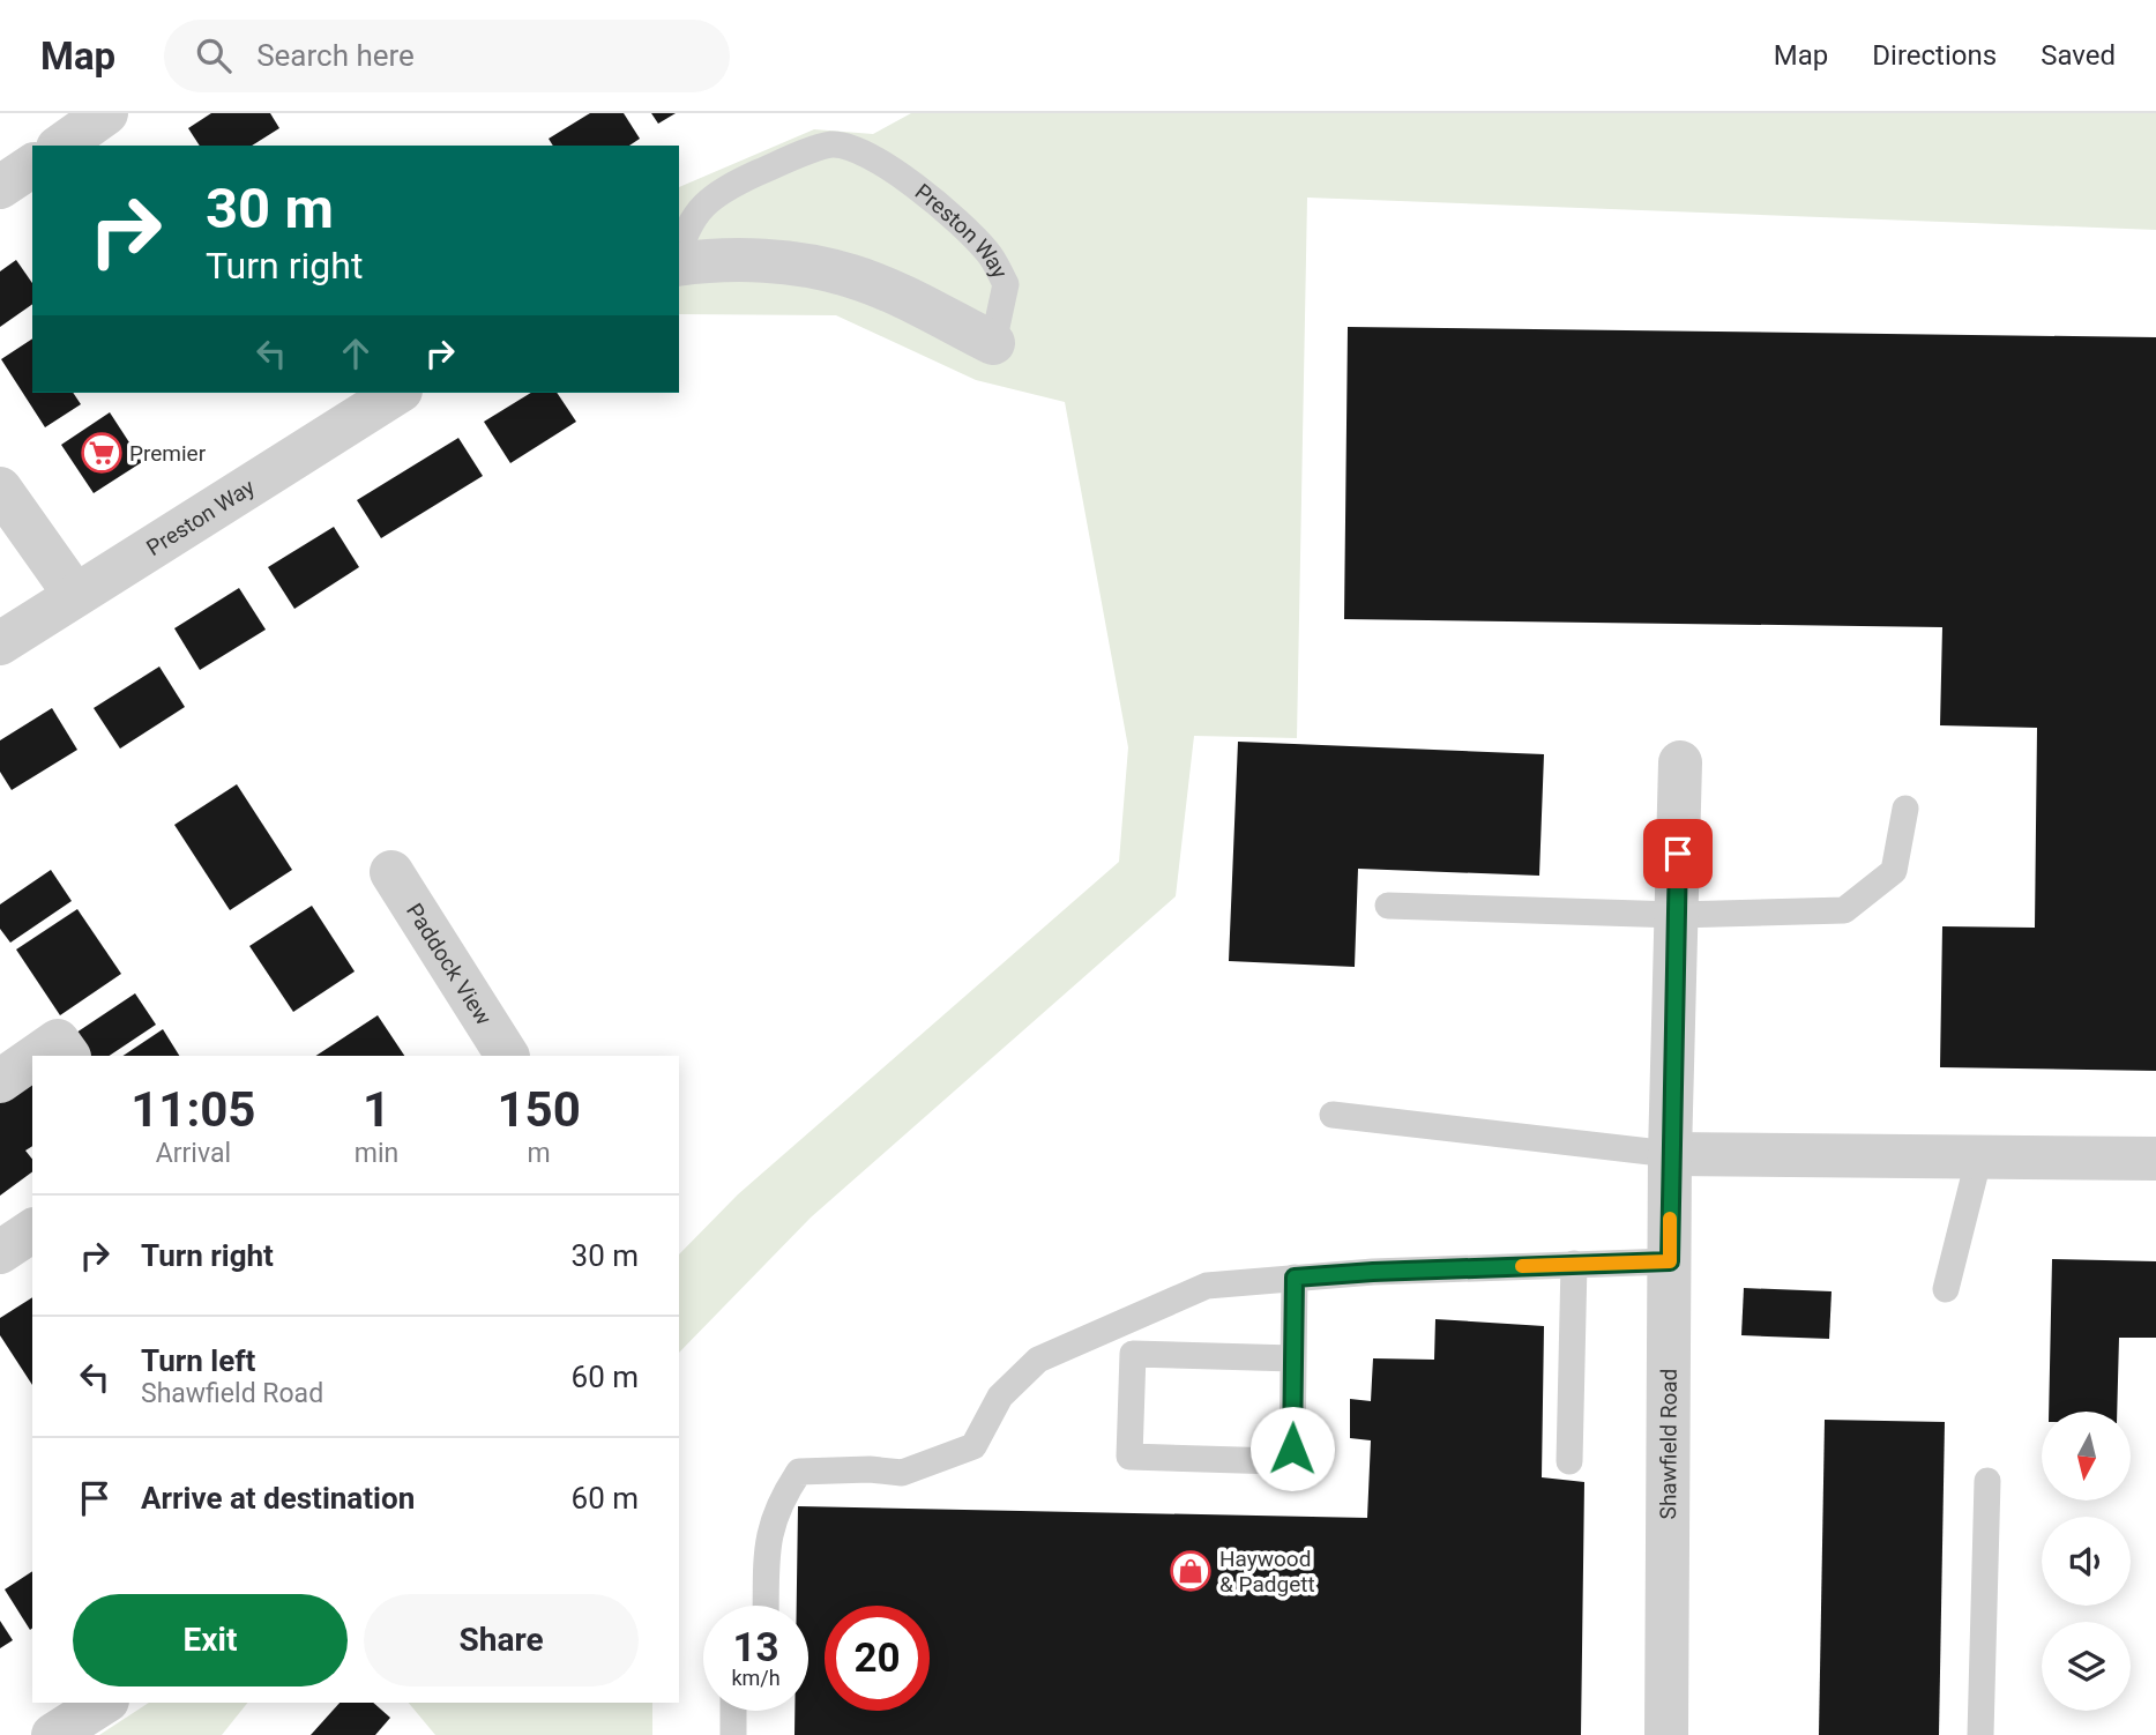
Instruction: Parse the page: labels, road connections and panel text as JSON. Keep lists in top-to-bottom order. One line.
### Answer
{"streets":{"street":["Preston Way","Paddock View","Shawfield Road"]},"places":{"supermarket":["Premier"],"shop":["Haywood & Padgett"]},"north":"bottom","page":{"header":"Map","search":"Search here","nav":["Map","Directions","Saved"],"turn":["30 m","Turn right"],"eta":["11:05","Arrival","1","min","150","m"],"list":[{"name":"Turn right","value":"30 m"},{"name":"Turn left","note":"Shawfield Road","value":"60 m"},{"name":"Arrive at destination","value":"60 m"}],"buttons":["Exit","Share"],"speed":"13 km/h","limit":"20"}}
